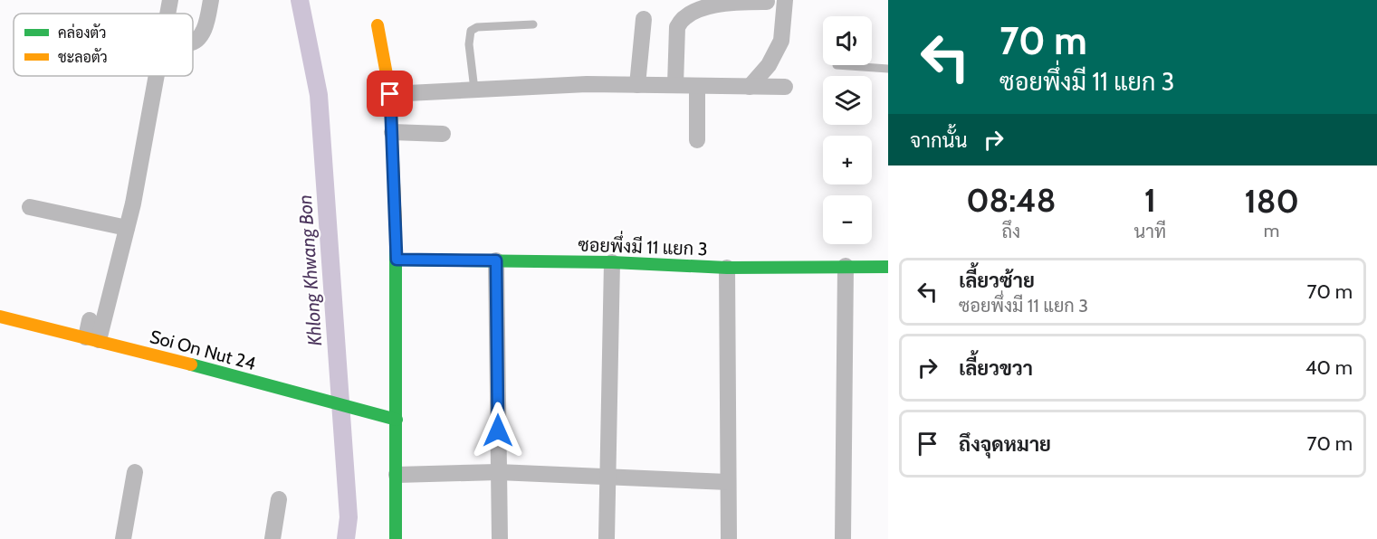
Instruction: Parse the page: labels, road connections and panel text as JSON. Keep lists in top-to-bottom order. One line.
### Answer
{"streets":{"street":["ซอยพึ่งมี 11 แยก 3","Soi On Nut 24"]},"water":["Khlong Khwang Bon"],"legend":["คล่องตัว","ชะลอตัว"],"page":{"turn":["70 m","ซอยพึ่งมี 11 แยก 3"],"map_buttons":["+","−"],"then":"จากนั้น","eta":["08:48","ถึง","1","นาที","180","m"],"list":[{"name":"เลี้ยวซ้าย","note":"ซอยพึ่งมี 11 แยก 3","value":"70 m"},{"name":"เลี้ยวขวา","value":"40 m"},{"name":"ถึงจุดหมาย","value":"70 m"}]}}
